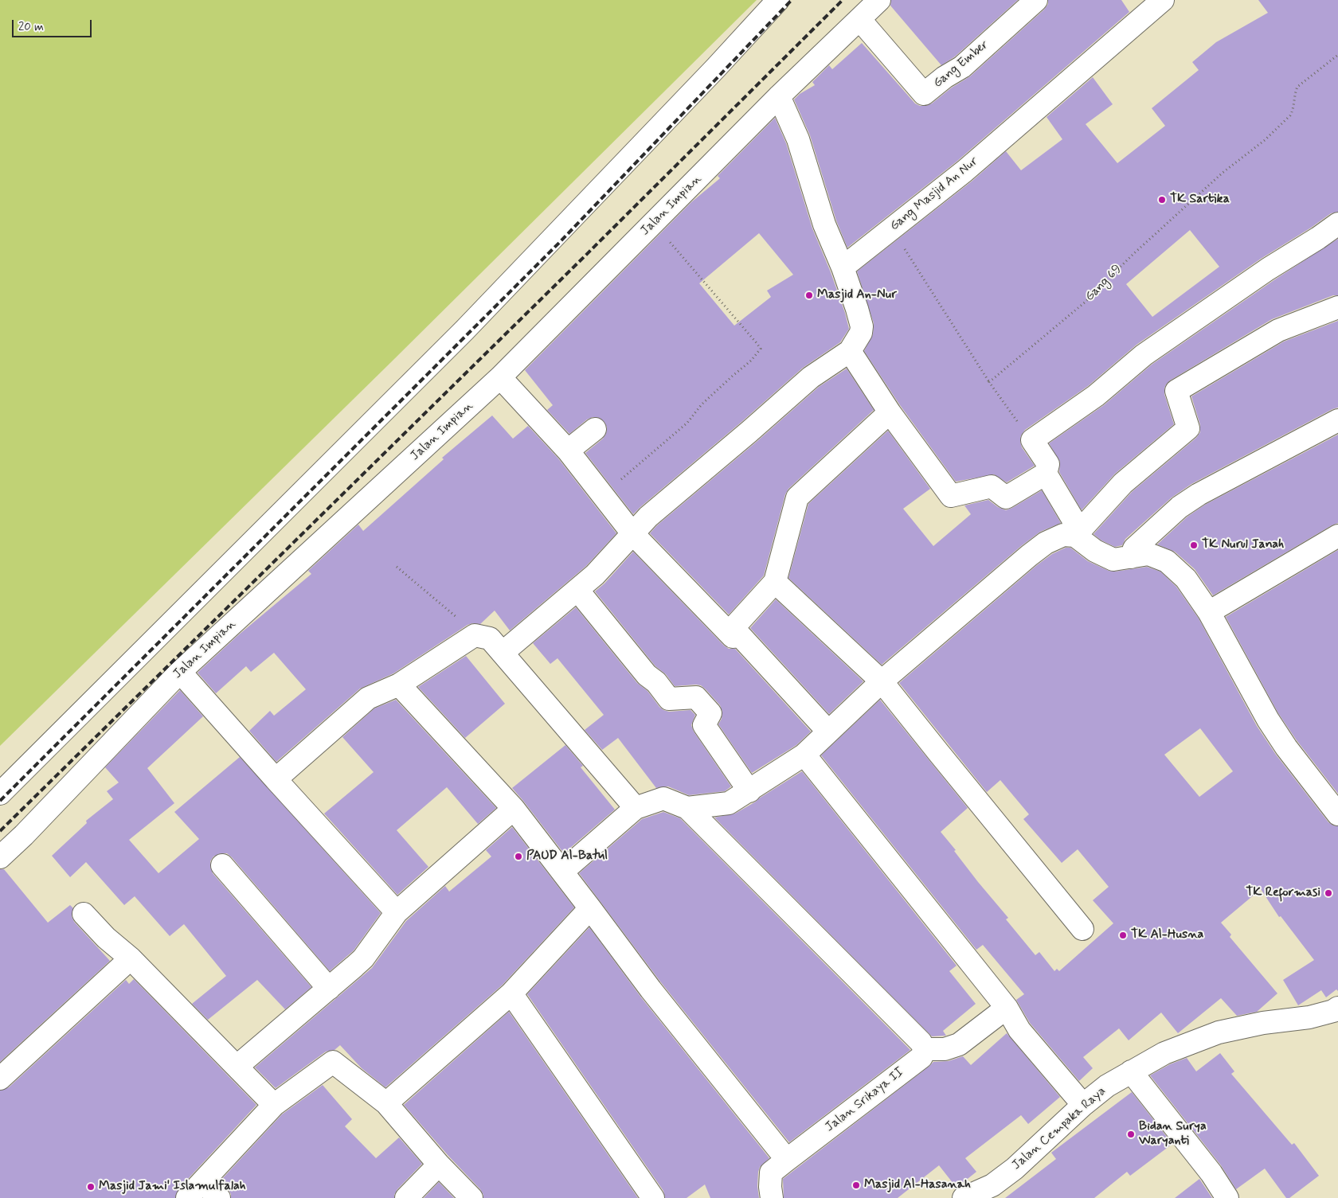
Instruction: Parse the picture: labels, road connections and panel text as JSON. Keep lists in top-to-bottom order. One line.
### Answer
{"streets":{"street":["Gang Ember","Gang Masjid An Nur","Jalan Impian","Jalan Srikaya II","Jalan Cempaka Raya"],"path":["Gang 69"]},"crossings":[["Gang Ember","Jalan Impian"]],"places":["TK Sartika","Masjid An-Nur","TK Nurul Janah","PAUD Al-Batul","TK Reformasi","TK Al-Husna","Bidan Surya Waryanti","Masjid Al-Hasanah","Masjid Jami' Islamulfalah"],"scale_bar":"20 m"}
